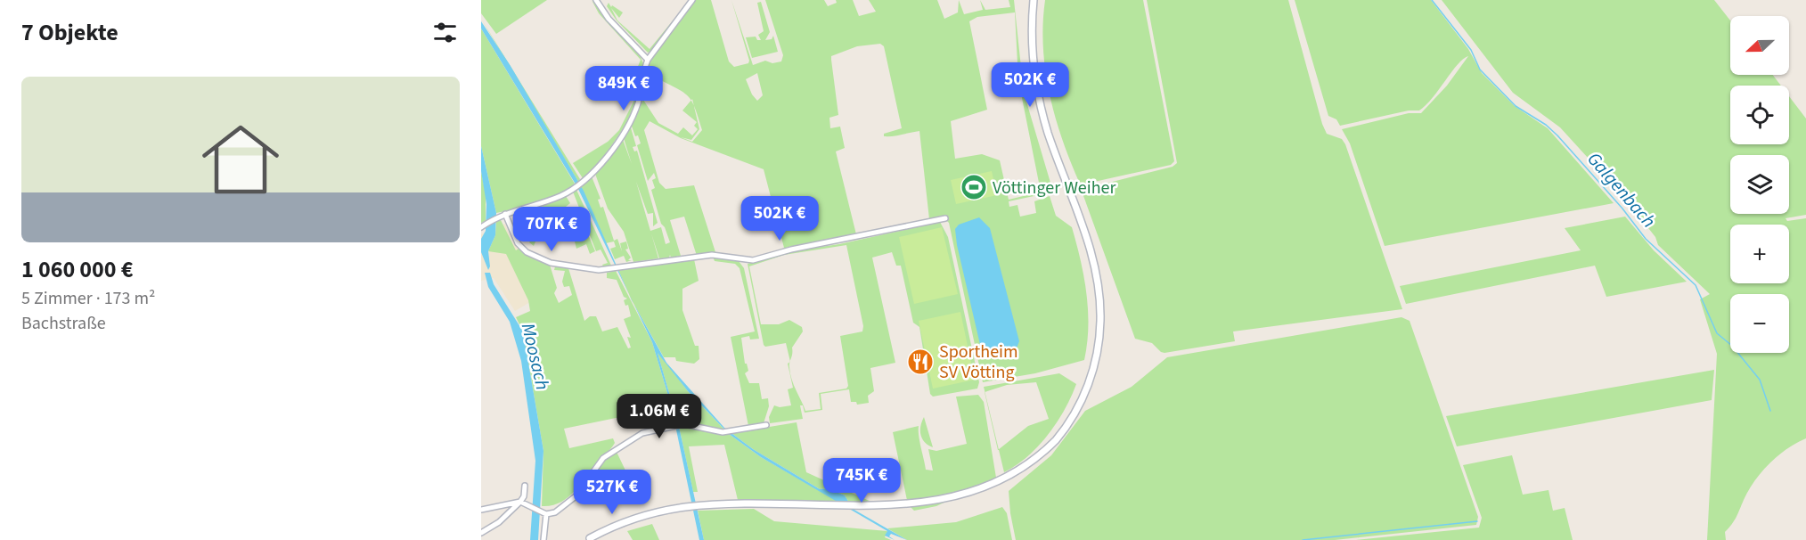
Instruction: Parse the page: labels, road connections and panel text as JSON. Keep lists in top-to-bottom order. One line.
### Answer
{"water":["Galgenbach","Moosach"],"places":{"sports":["Vöttinger Weiher"],"restaurant":["Sportheim SV Vötting"]},"north":"left","page":{"heading":"7 Objekte","map_buttons":["+","−"],"price":["502K €","849K €","502K €","707K €","1.06M €","745K €","527K €"],"list":[{"name":"1 060 000 €","note":"5 Zimmer · 173 m² · Bachstraße"}]}}
